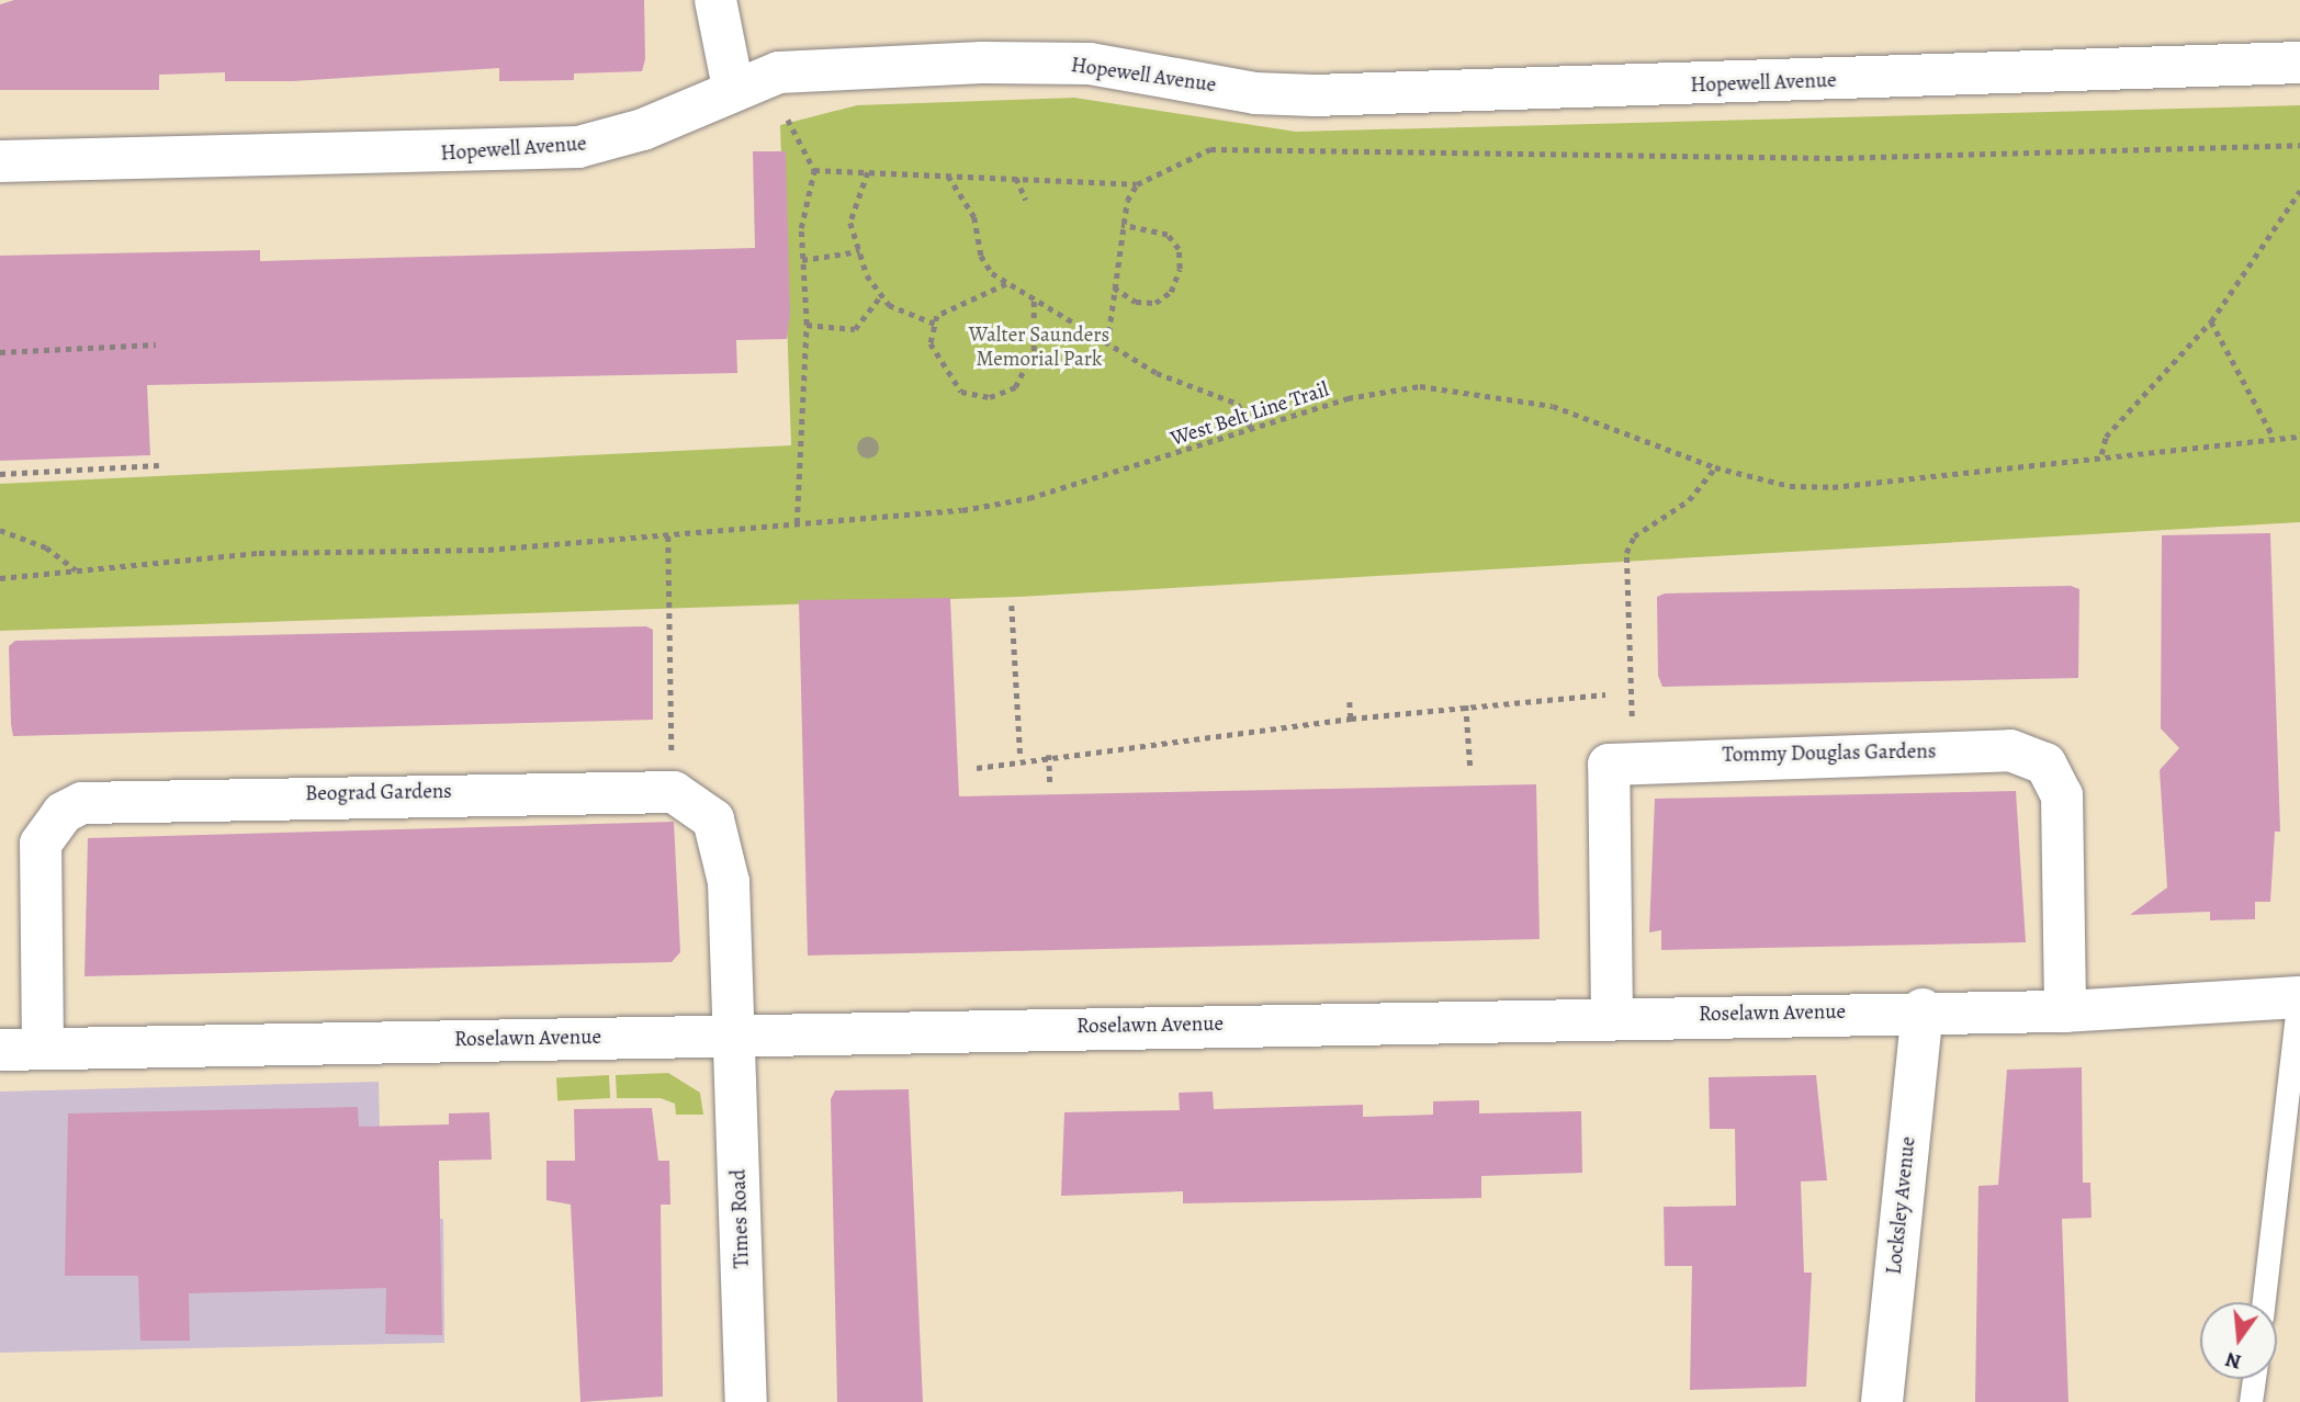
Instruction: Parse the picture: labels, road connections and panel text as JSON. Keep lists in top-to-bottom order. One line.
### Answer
{"streets":{"street":["Hopewell Avenue","Tommy Douglas Gardens","Beograd Gardens","Roselawn Avenue","Locksley Avenue","Times Road"],"path":["West Belt Line Trail"]},"crossings":[["Tommy Douglas Gardens","Roselawn Avenue"],["Beograd Gardens","Roselawn Avenue"],["Beograd Gardens","Times Road"],["Roselawn Avenue","Locksley Avenue"],["Roselawn Avenue","Times Road"]],"parks":["Walter Saunders Memorial Park"],"north":"bottom"}
